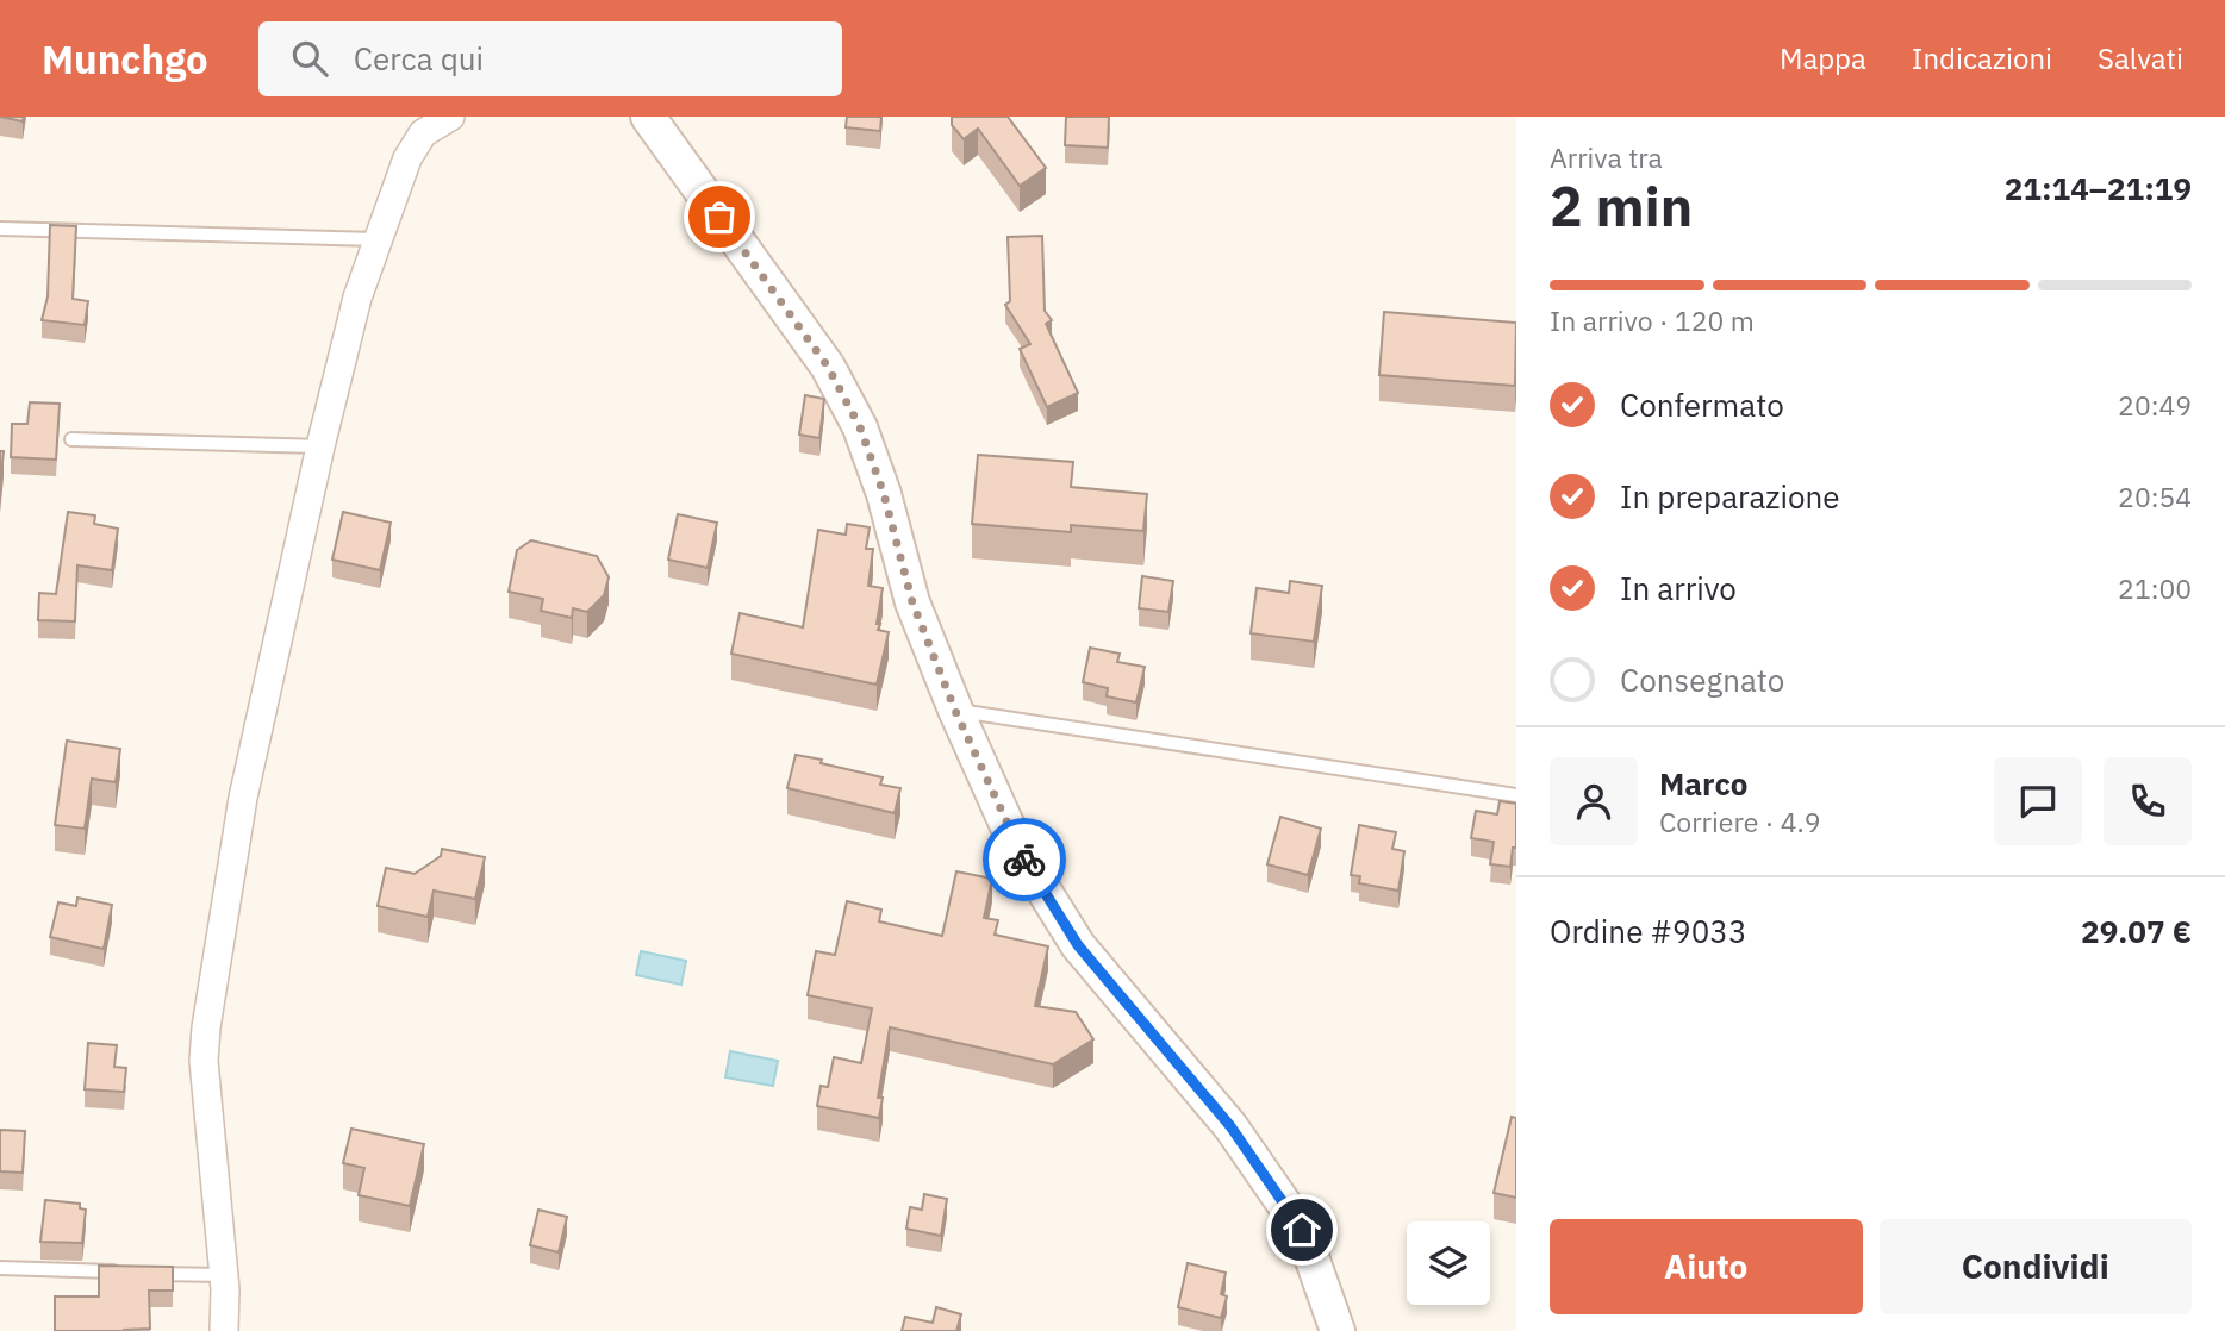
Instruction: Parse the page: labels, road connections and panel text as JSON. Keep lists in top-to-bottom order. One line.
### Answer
{"page":{"header":"Munchgo","search":"Cerca qui","nav":["Mappa","Indicazioni","Salvati"],"heading":["2 min","Arriva tra","21:14–21:19"],"panel":["Marco","Corriere · 4.9","Ordine #9033","29.07 €"],"bar":"In arrivo · 120 m","list":[["Confermato","20:49"],["In preparazione","20:54"],["In arrivo","21:00"],"Consegnato"],"buttons":["Aiuto","Condividi"]}}
